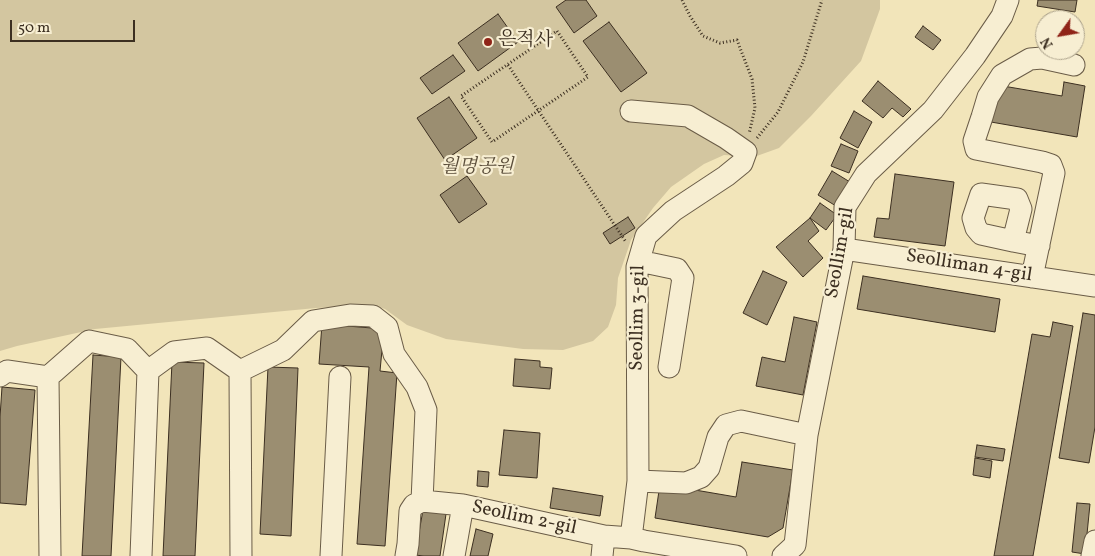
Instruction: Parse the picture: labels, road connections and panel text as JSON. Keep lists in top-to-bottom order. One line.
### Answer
{"streets":{"street":["Seollim-gil","Seolliman 4-gil","Seollim 3-gil","Seollim 2-gil"]},"crossings":[["Seollim-gil","Seolliman 4-gil"],["Seollim 3-gil","Seollim 2-gil"]],"parks":["월명공원"],"places":["은적사"],"scale_bar":"50 m","north":"bottom left"}
